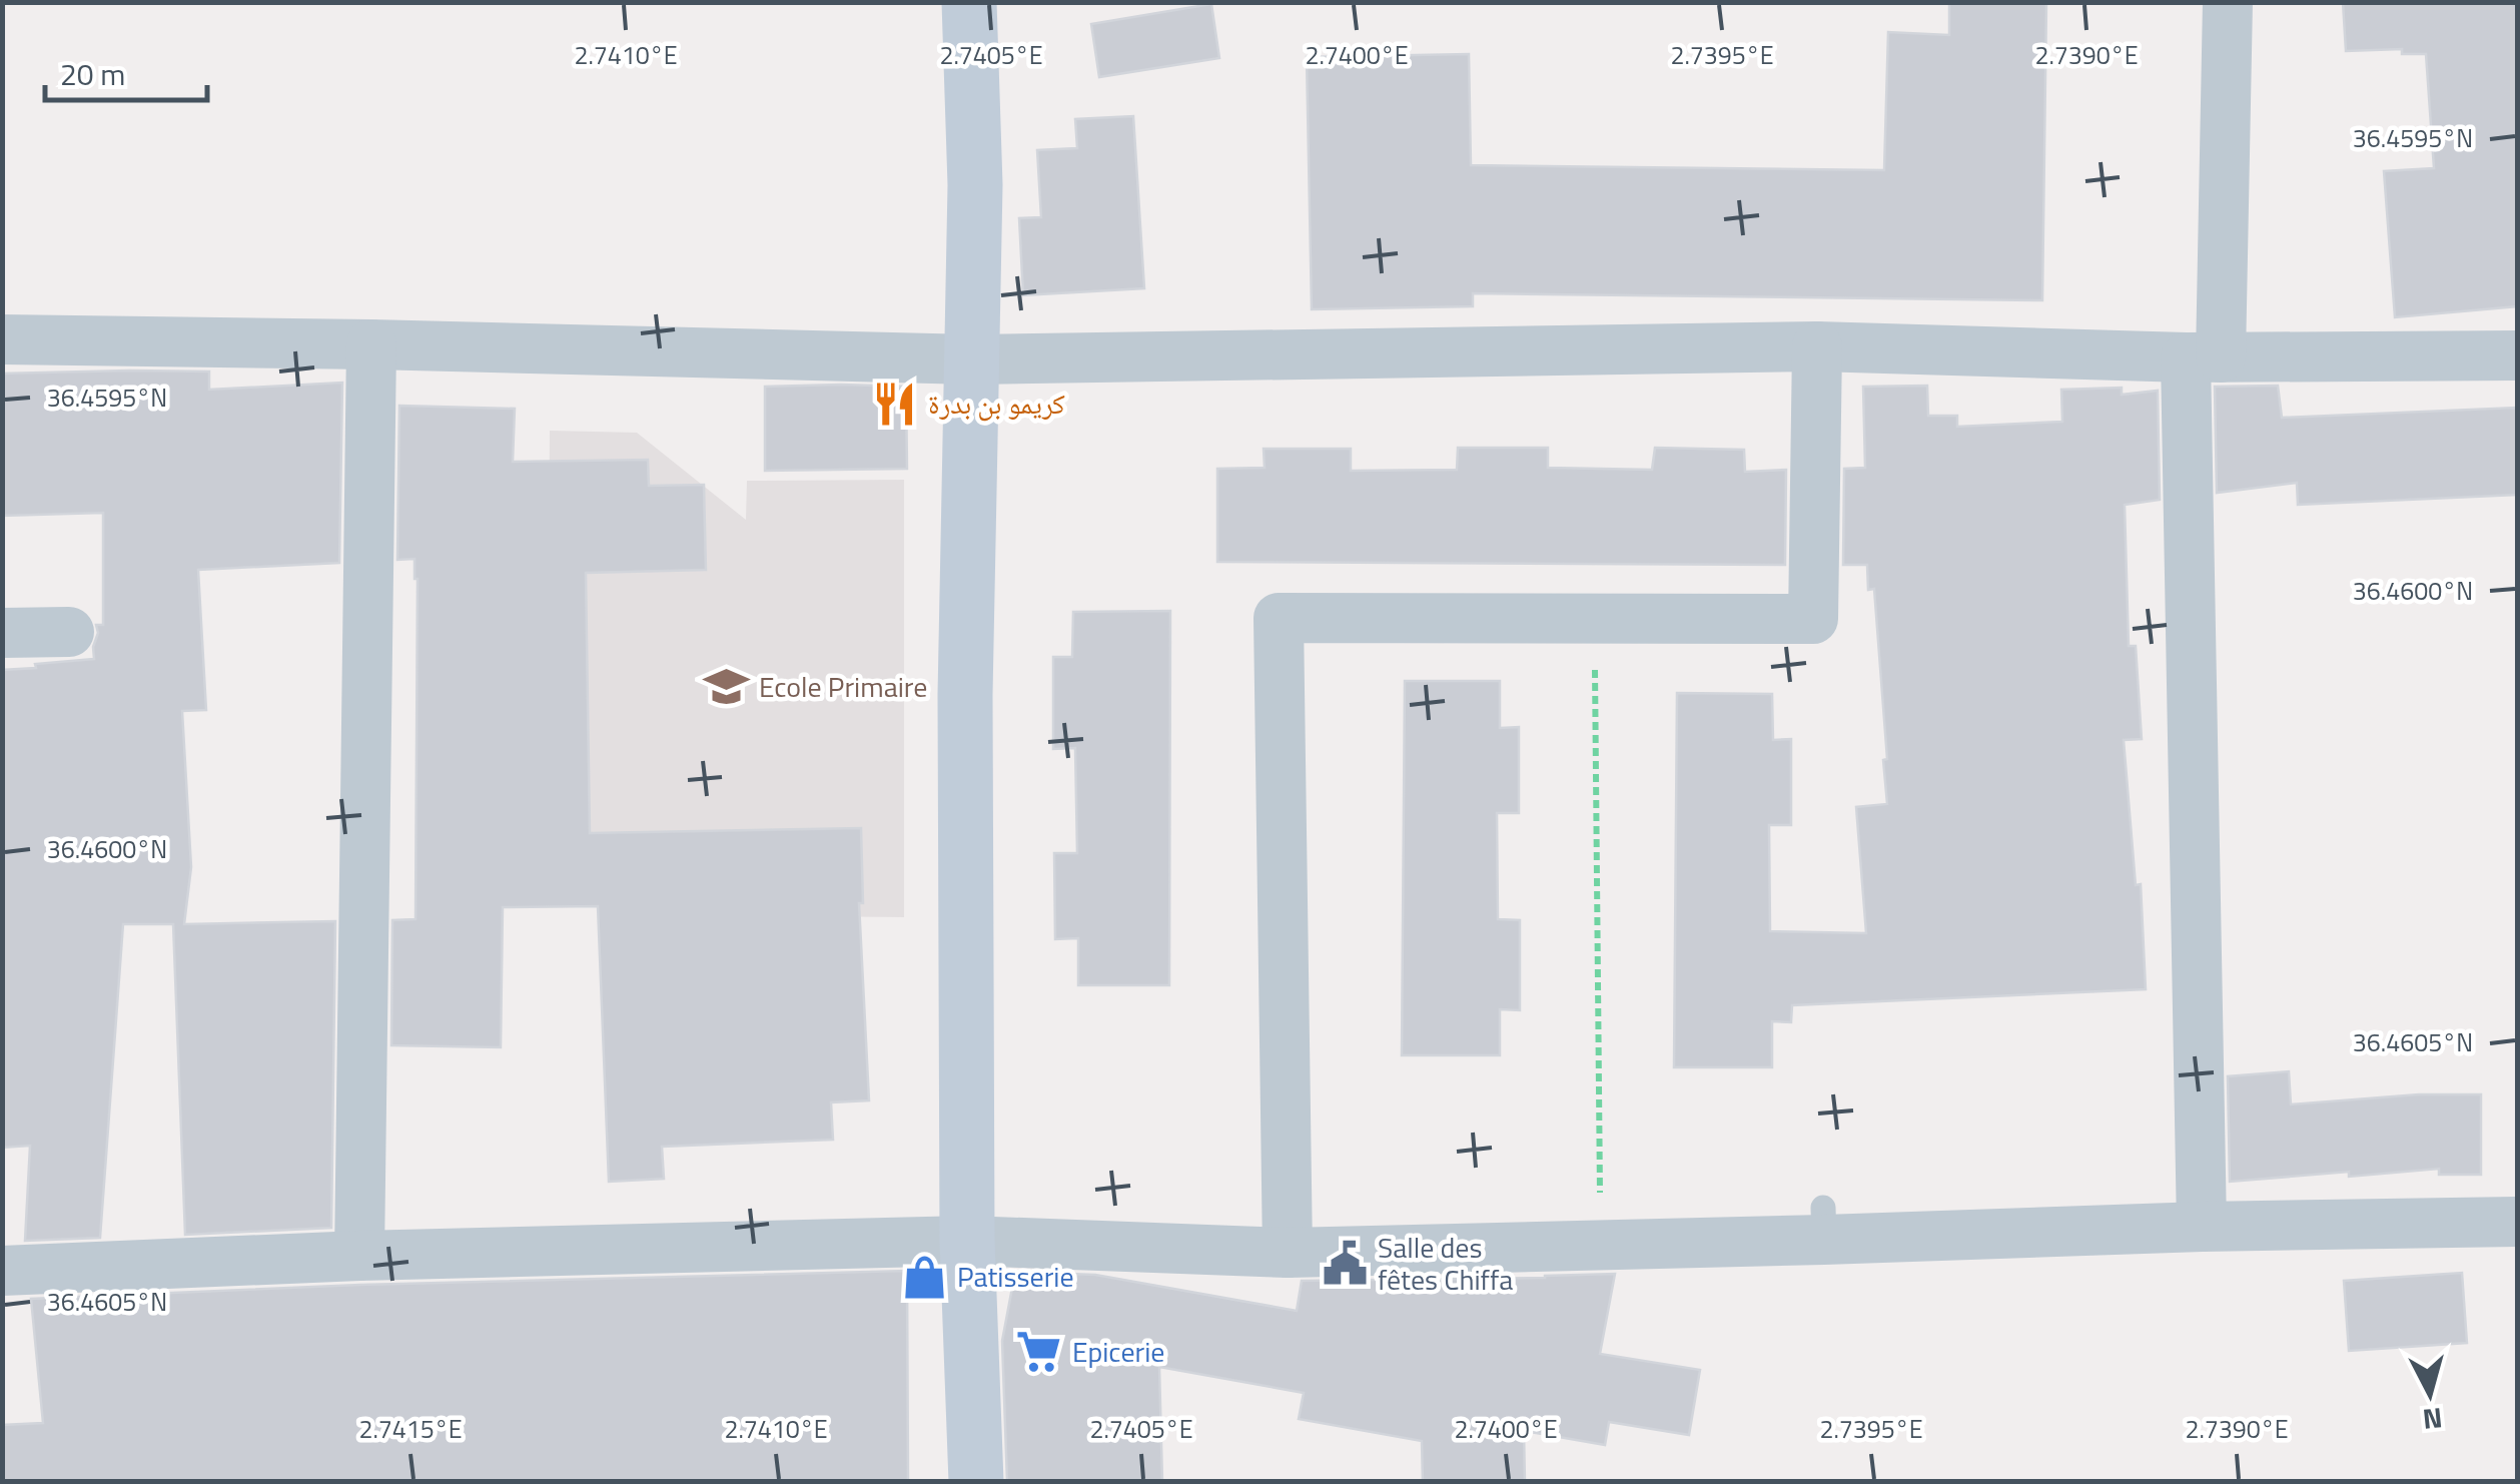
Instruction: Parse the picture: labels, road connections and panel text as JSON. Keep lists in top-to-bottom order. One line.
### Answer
{"places":{"restaurant":["كريمو بن بدرة"],"school or university":["Ecole Primaire"],"public building":["Salle des fêtes Chiffa"],"shop":["Patisserie"],"supermarket":["Epicerie"]},"scale_bar":"20 m","north":"bottom","coordinates":["2.7410°E","2.7405°E","2.7400°E","2.7395°E","2.7390°E","36.4595°N","36.4600°N","36.4605°N","2.7415°E"]}
